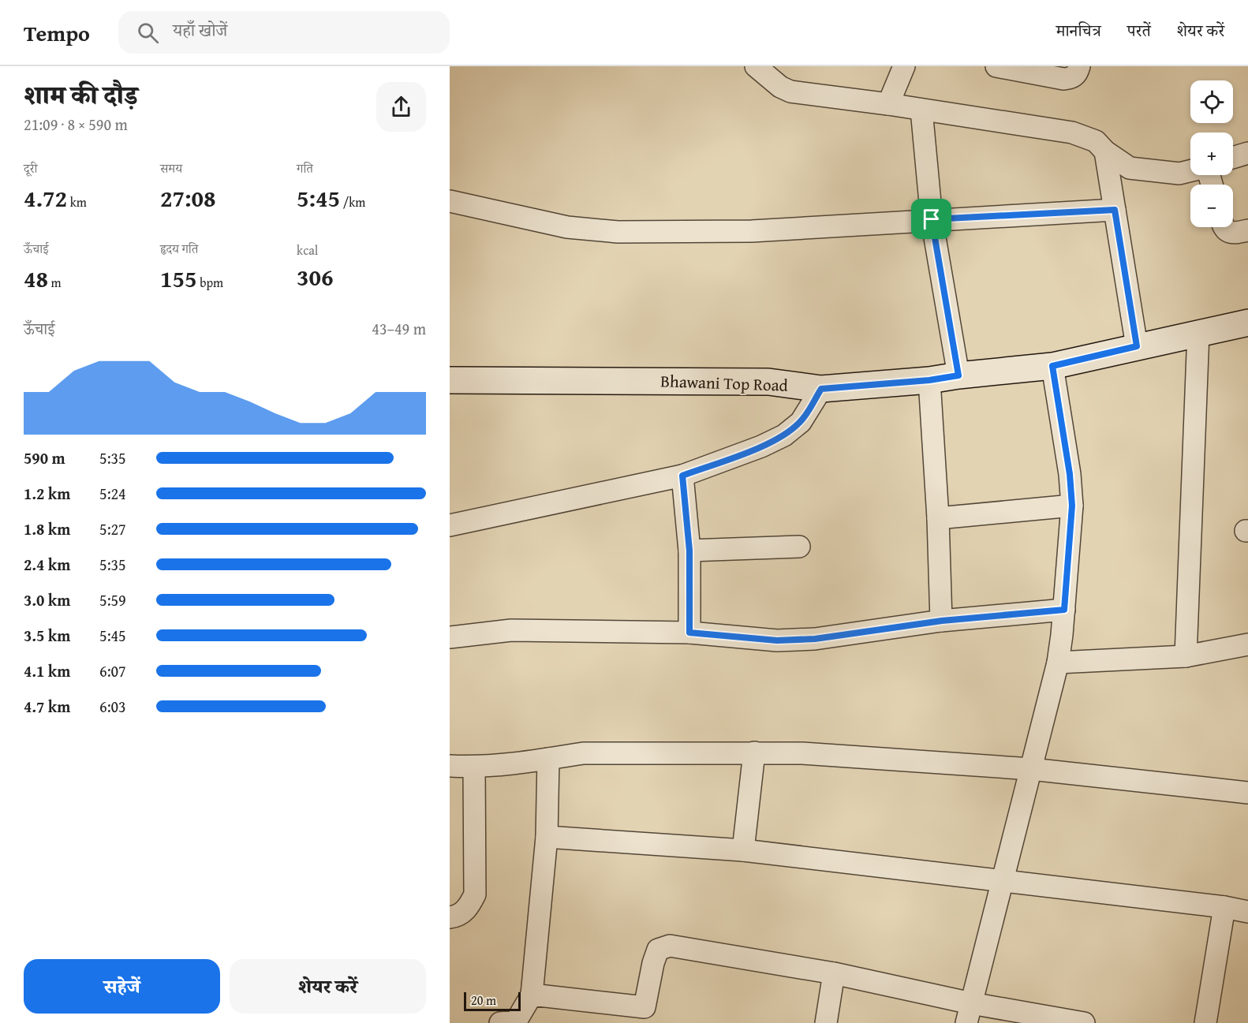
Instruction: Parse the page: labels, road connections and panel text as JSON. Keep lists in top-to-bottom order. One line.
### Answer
{"streets":{"street":["Bhawani Top Road"]},"scale_bar":"20 m","page":{"header":"Tempo","search":"यहाँ खोजें","nav":["मानचित्र","परतें","शेयर करें"],"heading":["शाम की दौड़","21:09 · 8 × 590 m"],"map_buttons":["+","−"],"stats":[["दूरी","4.72 km"],["समय","27:08"],["गति","5:45 /km"],["ऊँचाई","48 m"],["हृदय गति","155 bpm"],["kcal","306"]],"chart":["ऊँचाई","43–49 m"],"list":[{"name":"590 m","note":"5:35"},{"name":"1.2 km","note":"5:24"},{"name":"1.8 km","note":"5:27"},{"name":"2.4 km","note":"5:35"},{"name":"3.0 km","note":"5:59"},{"name":"3.5 km","note":"5:45"},{"name":"4.1 km","note":"6:07"},{"name":"4.7 km","note":"6:03"}],"buttons":["सहेजें","शेयर करें"],"scale":"20 m"}}
